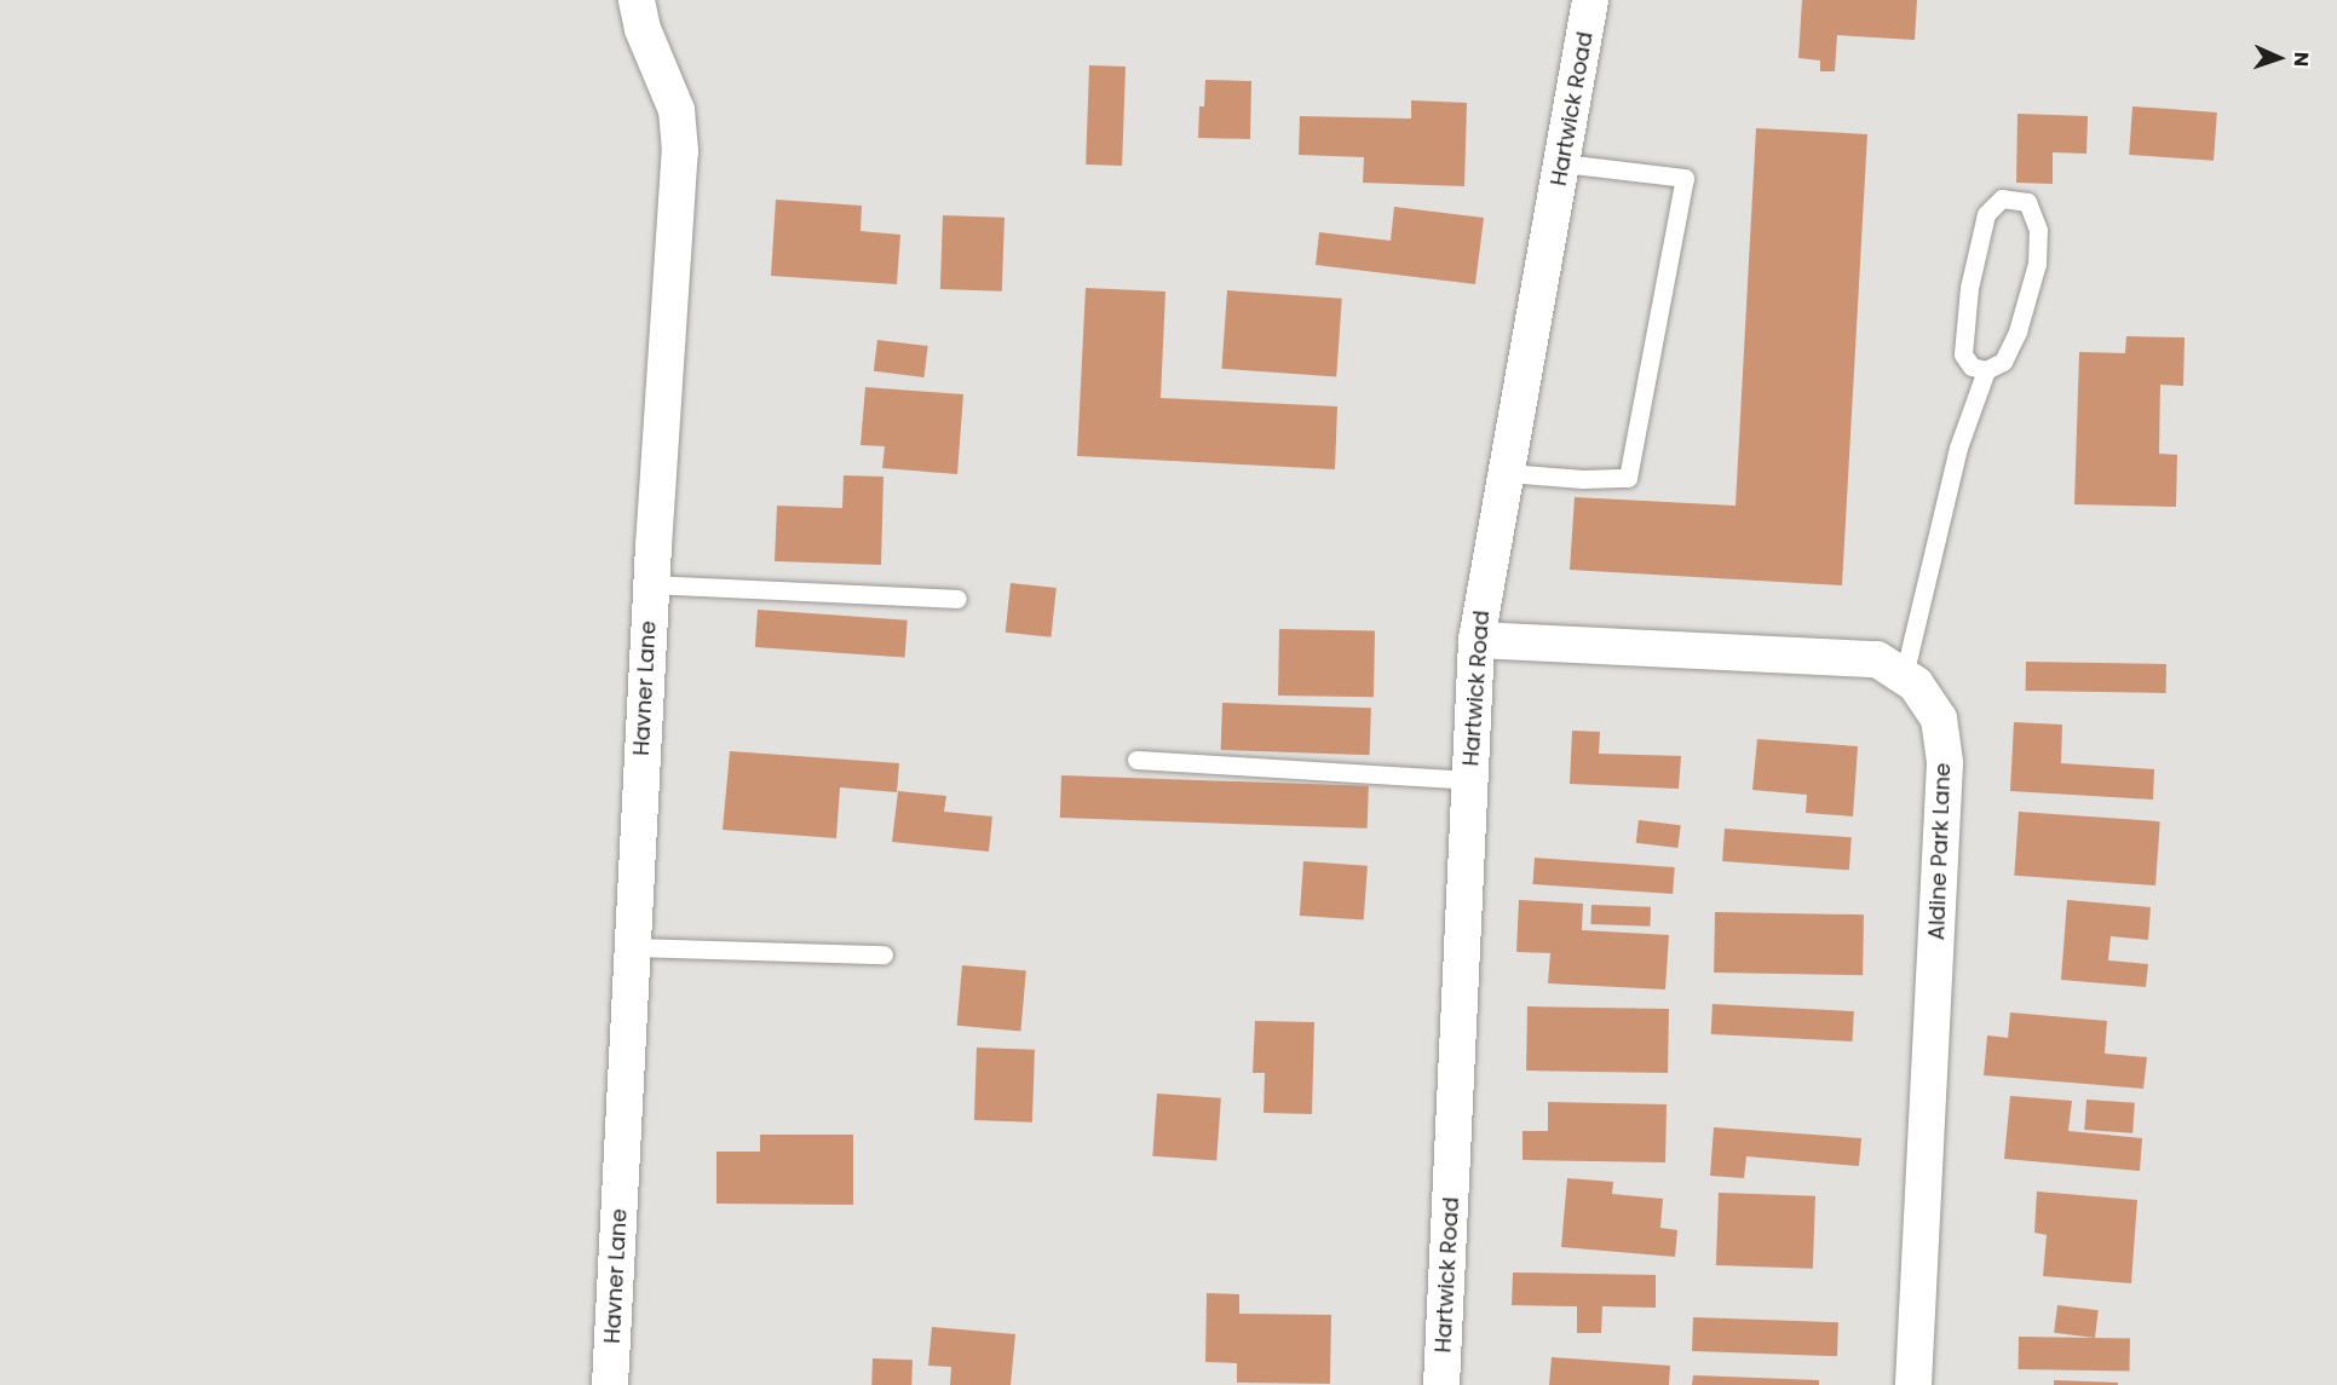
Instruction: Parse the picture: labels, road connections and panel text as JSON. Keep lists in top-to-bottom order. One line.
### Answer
{"streets":{"street":["Hartwick Road","Havner Lane","Aldine Park Lane"]},"crossings":[["Hartwick Road","Aldine Park Lane"]],"north":"right"}
